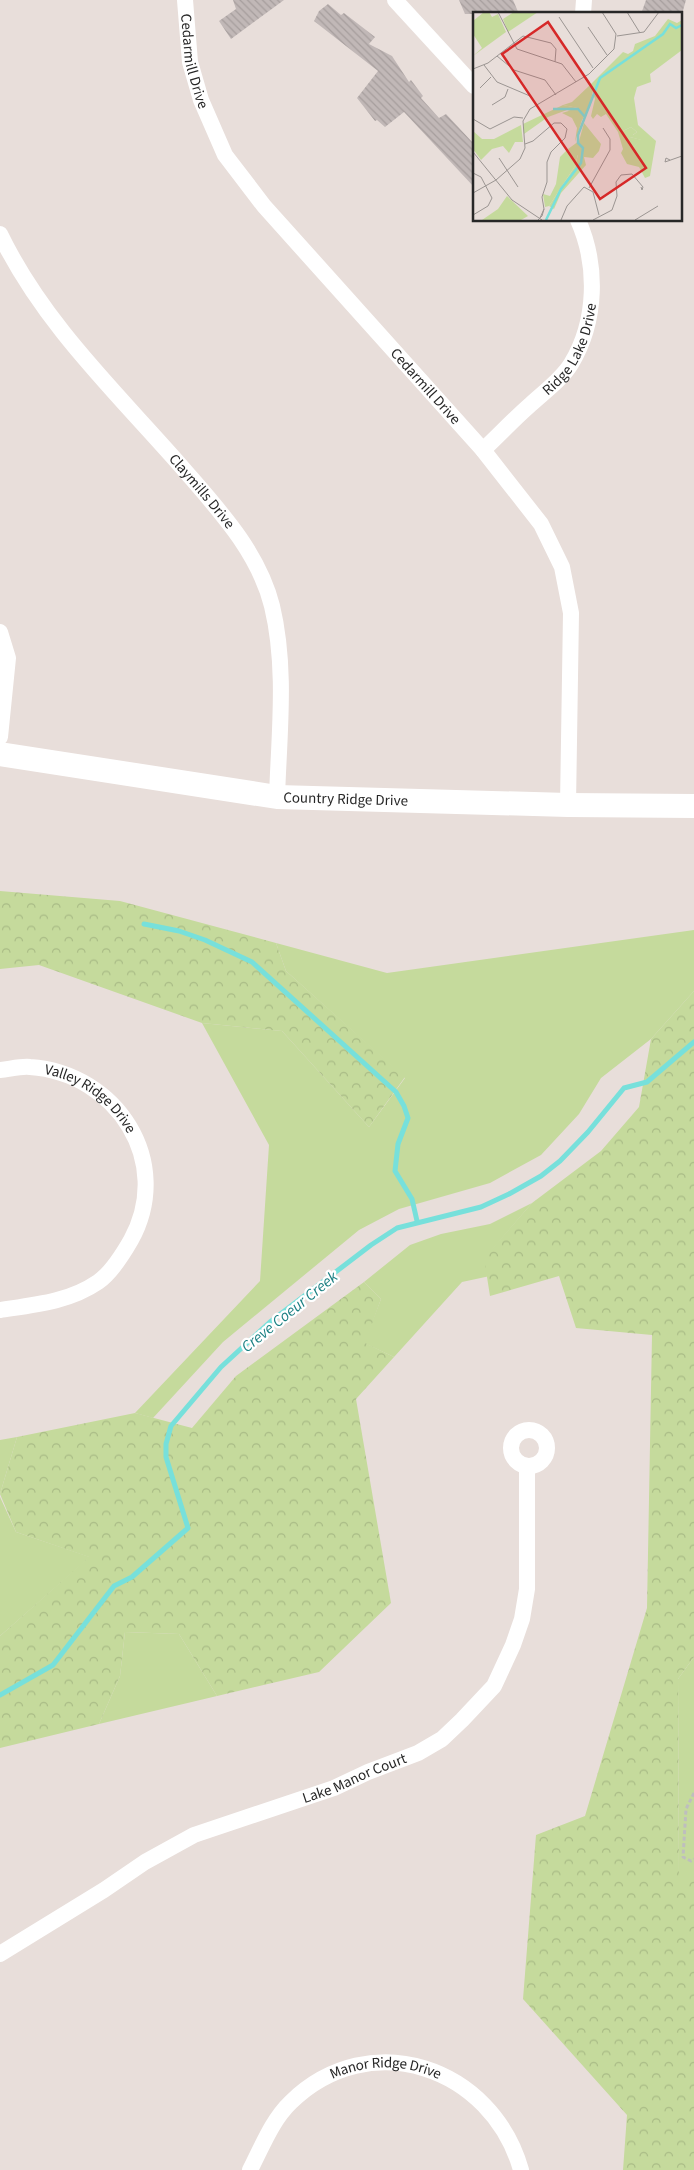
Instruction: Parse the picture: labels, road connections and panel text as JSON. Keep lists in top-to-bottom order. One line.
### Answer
{"streets":{"street":["Cedarmill Drive","Ridge Lake Drive","Claymills Drive","Country Ridge Drive","Valley Ridge Drive","Lake Manor Court","Manor Ridge Drive"]},"crossings":[["Cedarmill Drive","Ridge Lake Drive"],["Cedarmill Drive","Country Ridge Drive"],["Claymills Drive","Country Ridge Drive"]],"water":["Creve Coeur Creek"]}
